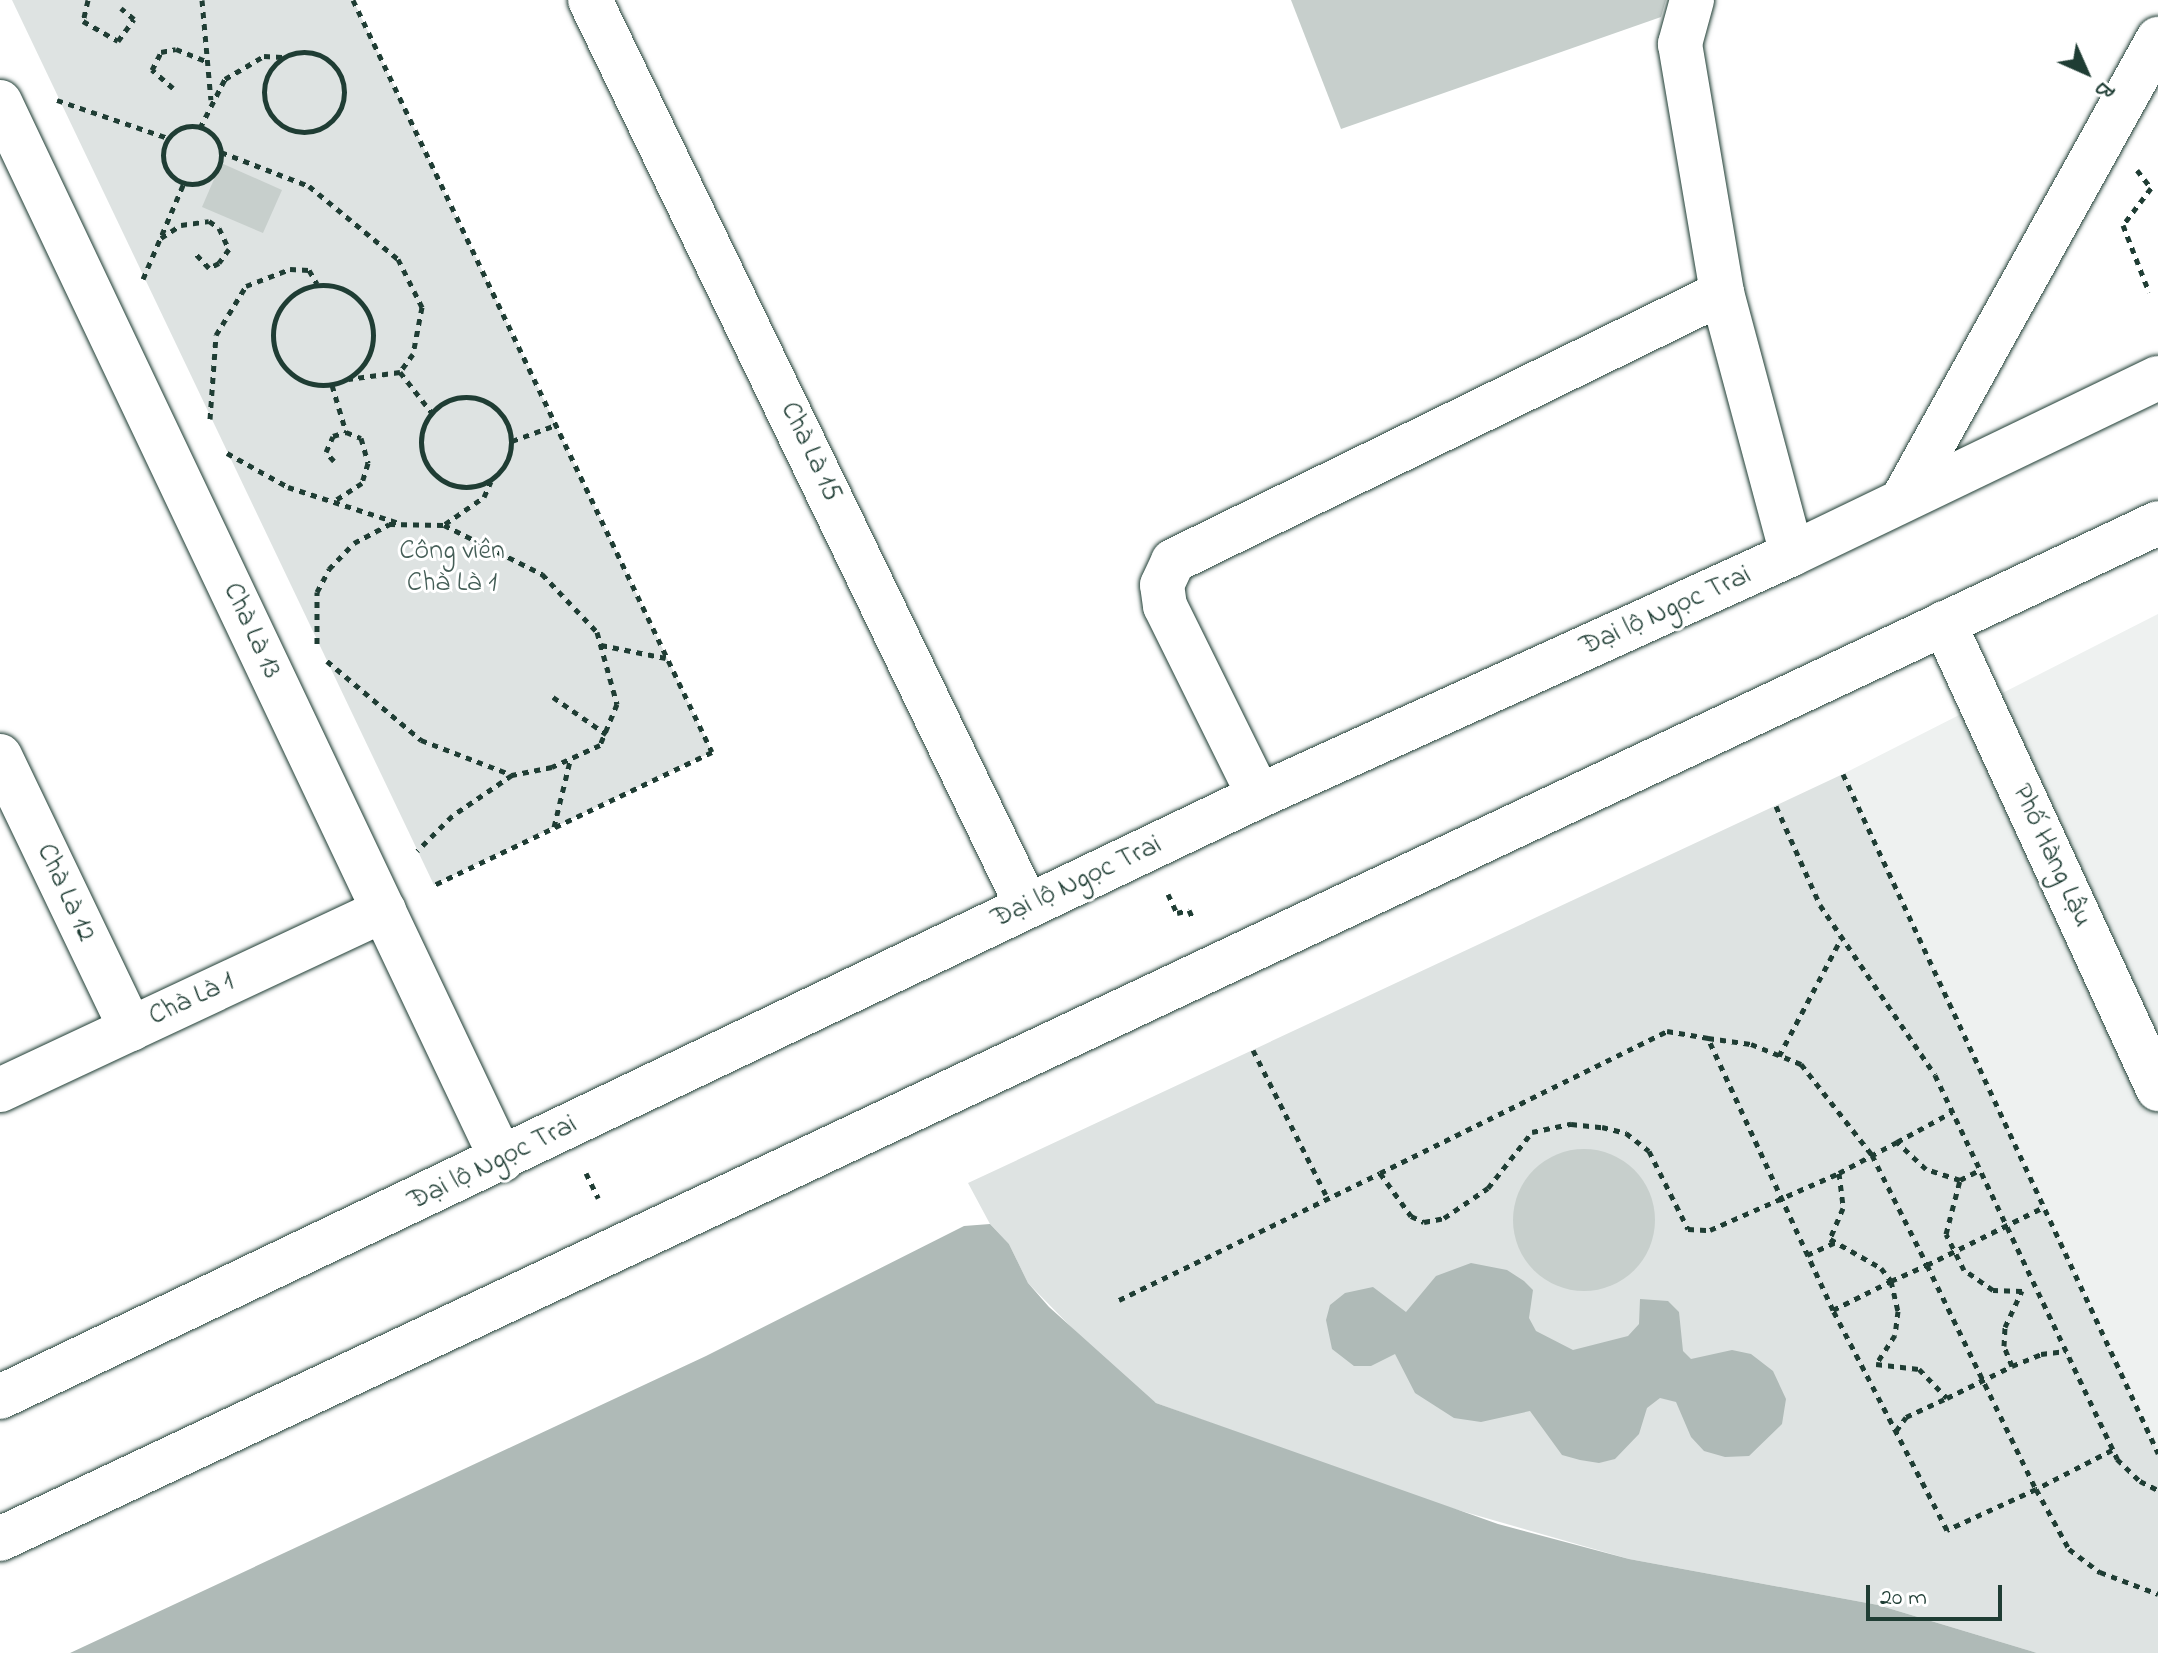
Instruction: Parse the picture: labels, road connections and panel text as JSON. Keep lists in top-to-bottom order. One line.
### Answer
{"streets":{"street":["Chà Là 15","Đại lộ Ngọc Trai","Chà Là 13","Phố Hàng Lậu","Chà Là 12","Chà Là 1"]},"crossings":[["Chà Là 15","Đại lộ Ngọc Trai"],["Đại lộ Ngọc Trai","Chà Là 13"],["Chà Là 13","Chà Là 1"],["Chà Là 12","Chà Là 1"]],"parks":["Công viên Chà Là 1"],"scale_bar":"20 m","north":"bottom right"}
